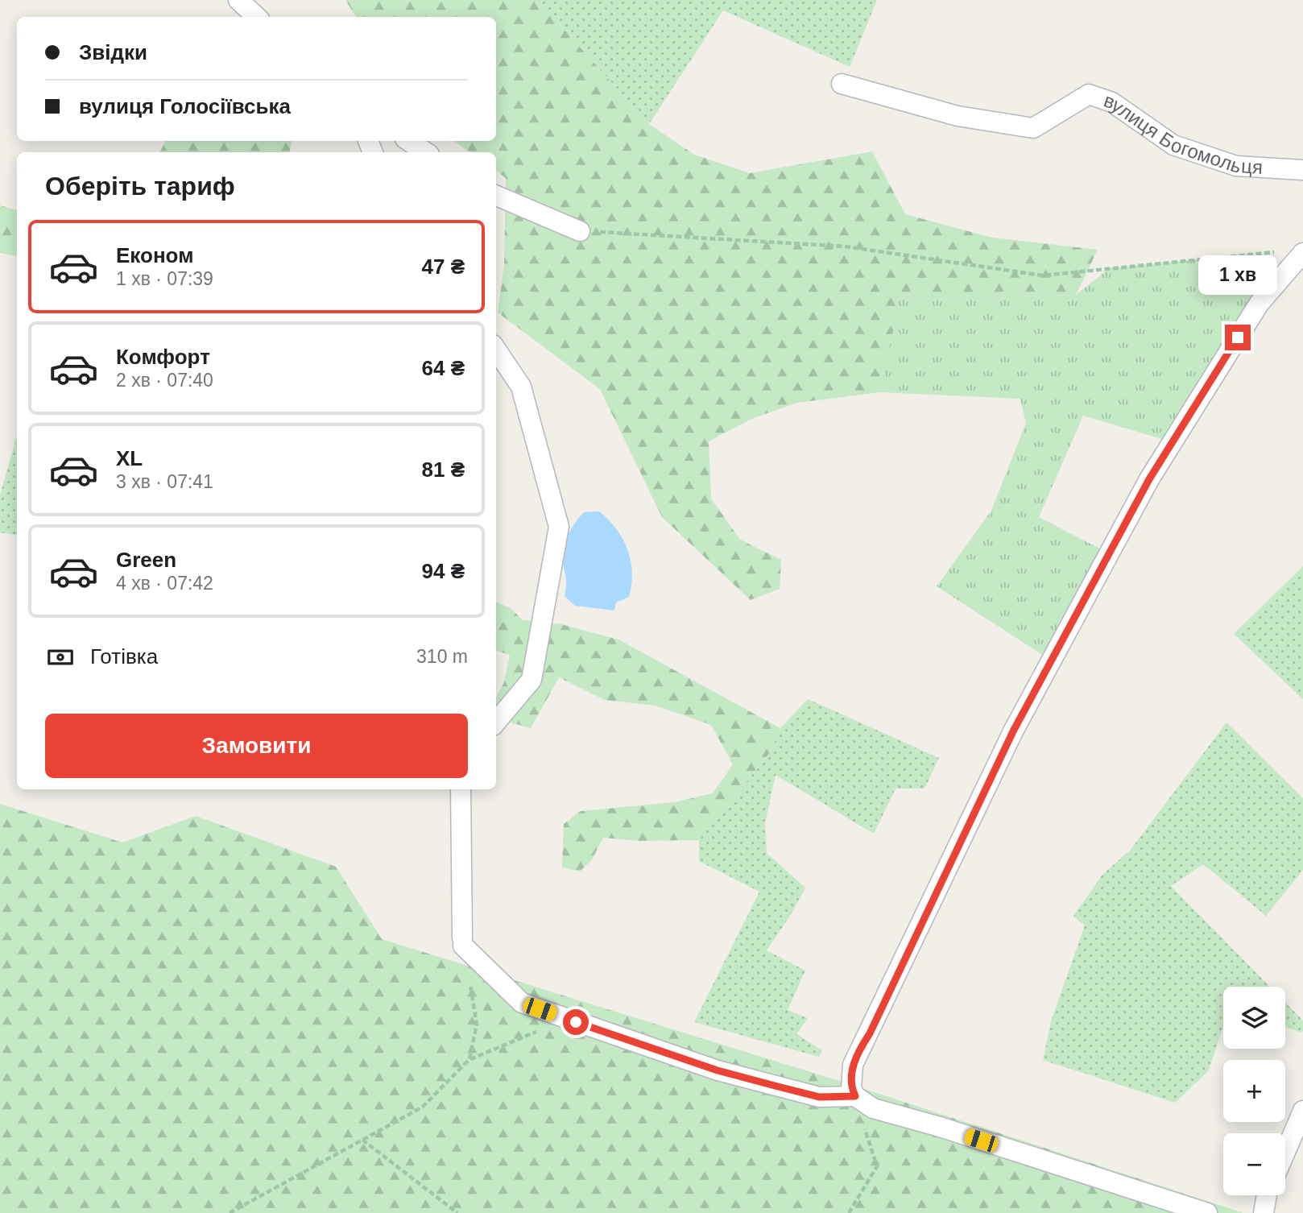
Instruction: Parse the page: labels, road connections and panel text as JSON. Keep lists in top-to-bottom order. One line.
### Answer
{"streets":{"street":["вулиця Богомольця"]},"page":{"banner":["Звідки","вулиця Голосіївська"],"heading":"Оберіть тариф","list":[{"name":"Економ","note":"1 хв · 07:39","value":"47 ₴"},{"name":"Комфорт","note":"2 хв · 07:40","value":"64 ₴"},{"name":"XL","note":"3 хв · 07:41","value":"81 ₴"},{"name":"Green","note":"4 хв · 07:42","value":"94 ₴"}],"bubble":"1 хв","pay":["Готівка","310 m"],"buttons":"Замовити","map_buttons":["+","−"]}}
